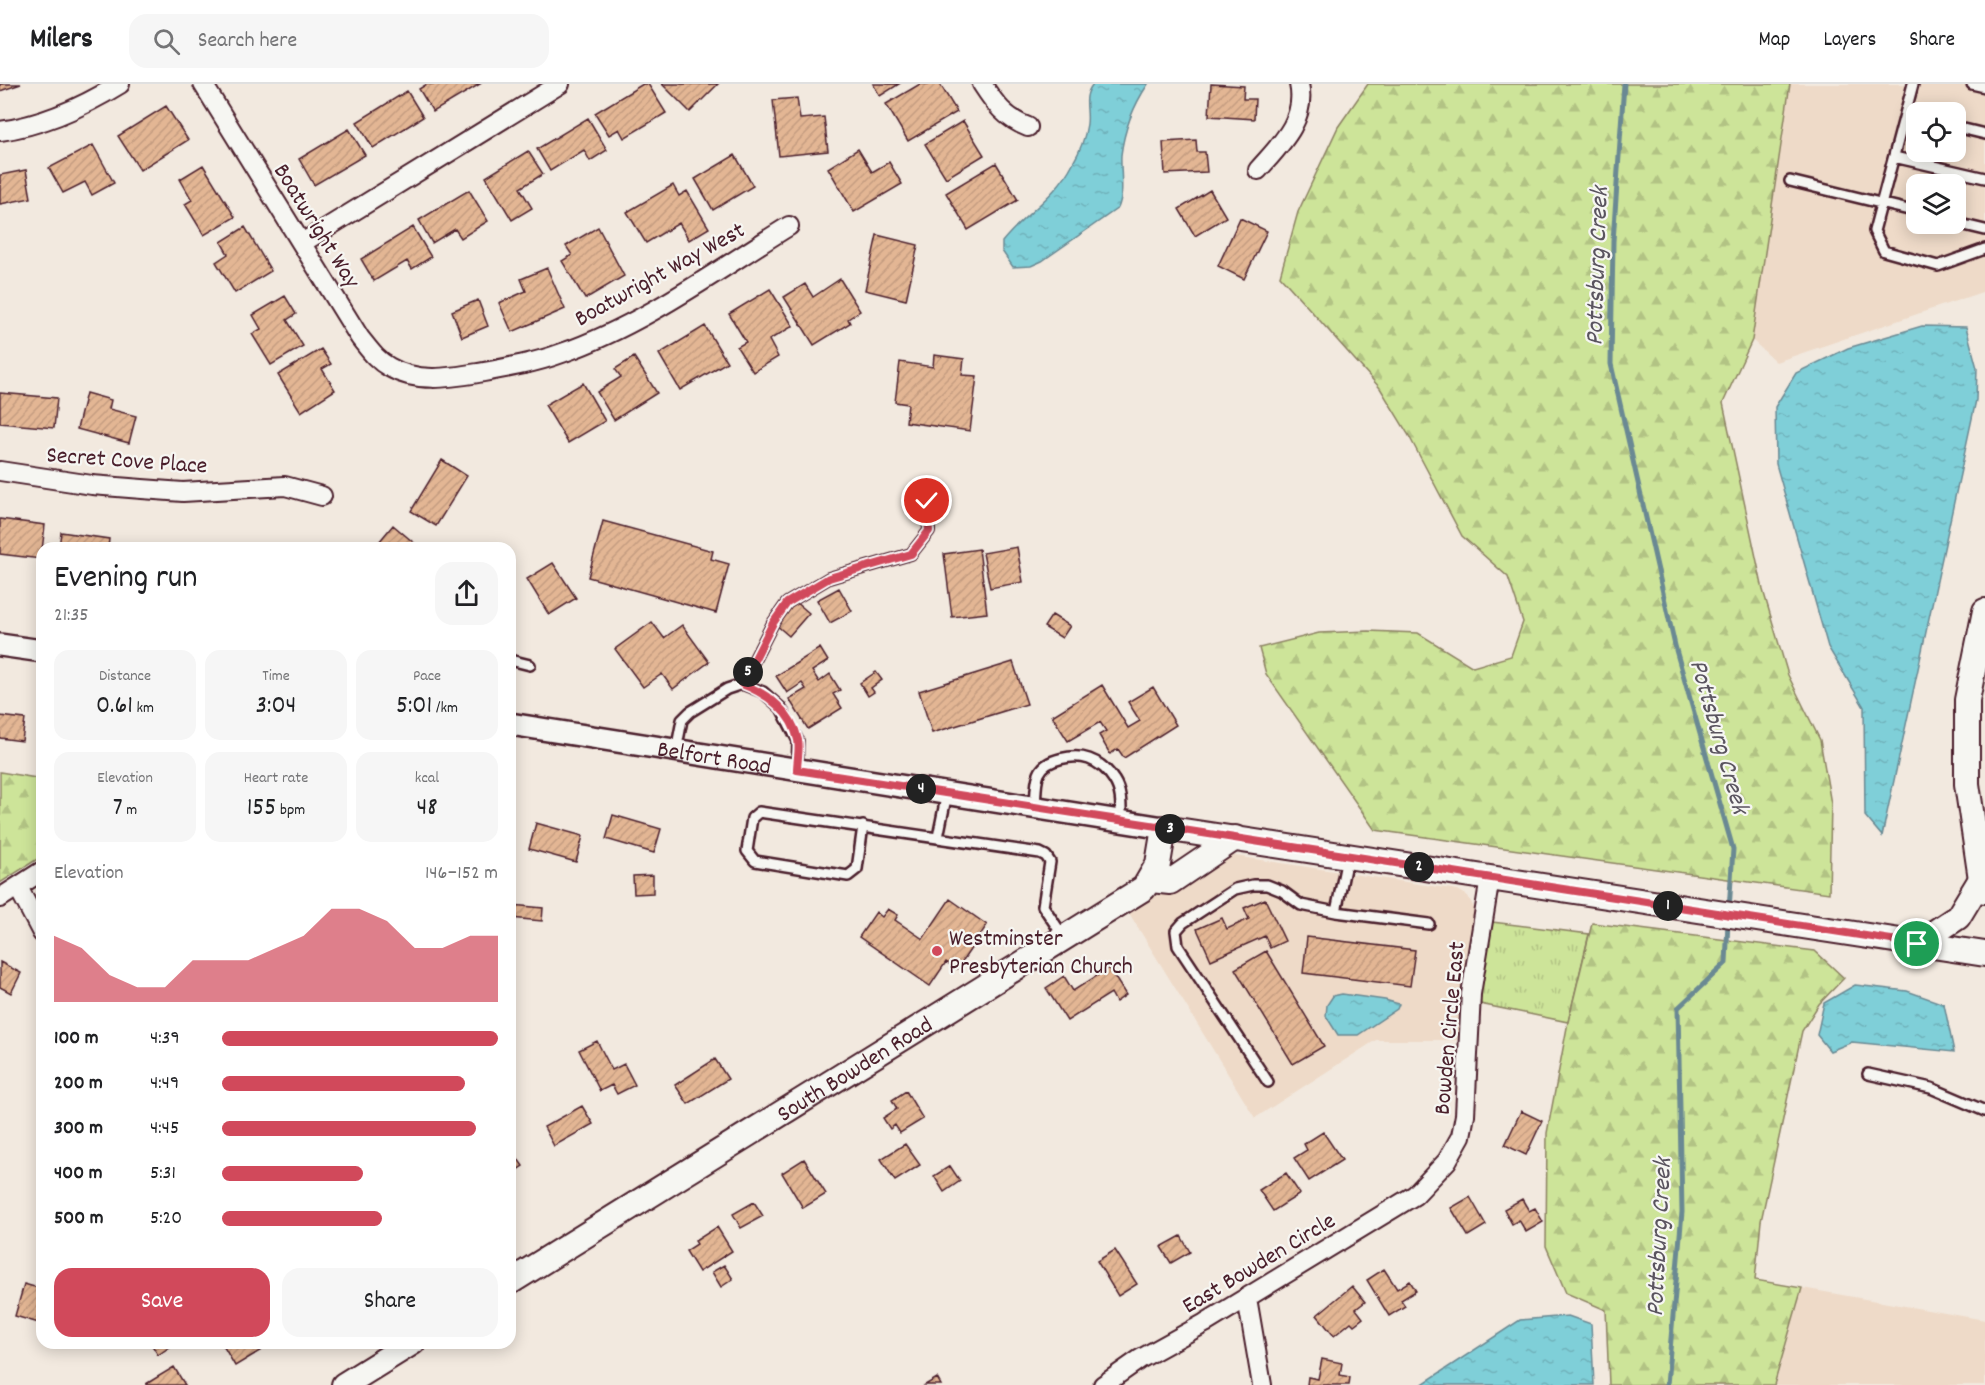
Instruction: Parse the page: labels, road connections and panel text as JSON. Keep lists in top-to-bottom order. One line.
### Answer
{"streets":{"main road":["Belfort Road","South Bowden Road"],"street":["Boatwright Way","Boatwright Way West","Secret Cove Place","Bowden Circle East","East Bowden Circle"]},"crossings":[["Boatwright Way","Boatwright Way West"],["Belfort Road","Bowden Circle East"],["Bowden Circle East","East Bowden Circle"]],"water":["Pottsburg Creek"],"places":["Westminster Presbyterian Church"],"page":{"header":"Milers","search":"Search here","nav":["Map","Layers","Share"],"heading":["Evening run","21:35"],"stats":[["Distance","0.61 km"],["Time","3:04"],["Pace","5:01 /km"],["Elevation","7 m"],["Heart rate","155 bpm"],["kcal","48"]],"pins":["5","4","3","2","1"],"chart":["Elevation","146–152 m"],"list":[{"name":"100 m","note":"4:39"},{"name":"200 m","note":"4:49"},{"name":"300 m","note":"4:45"},{"name":"400 m","note":"5:31"},{"name":"500 m","note":"5:20"}],"buttons":["Save","Share"]}}
